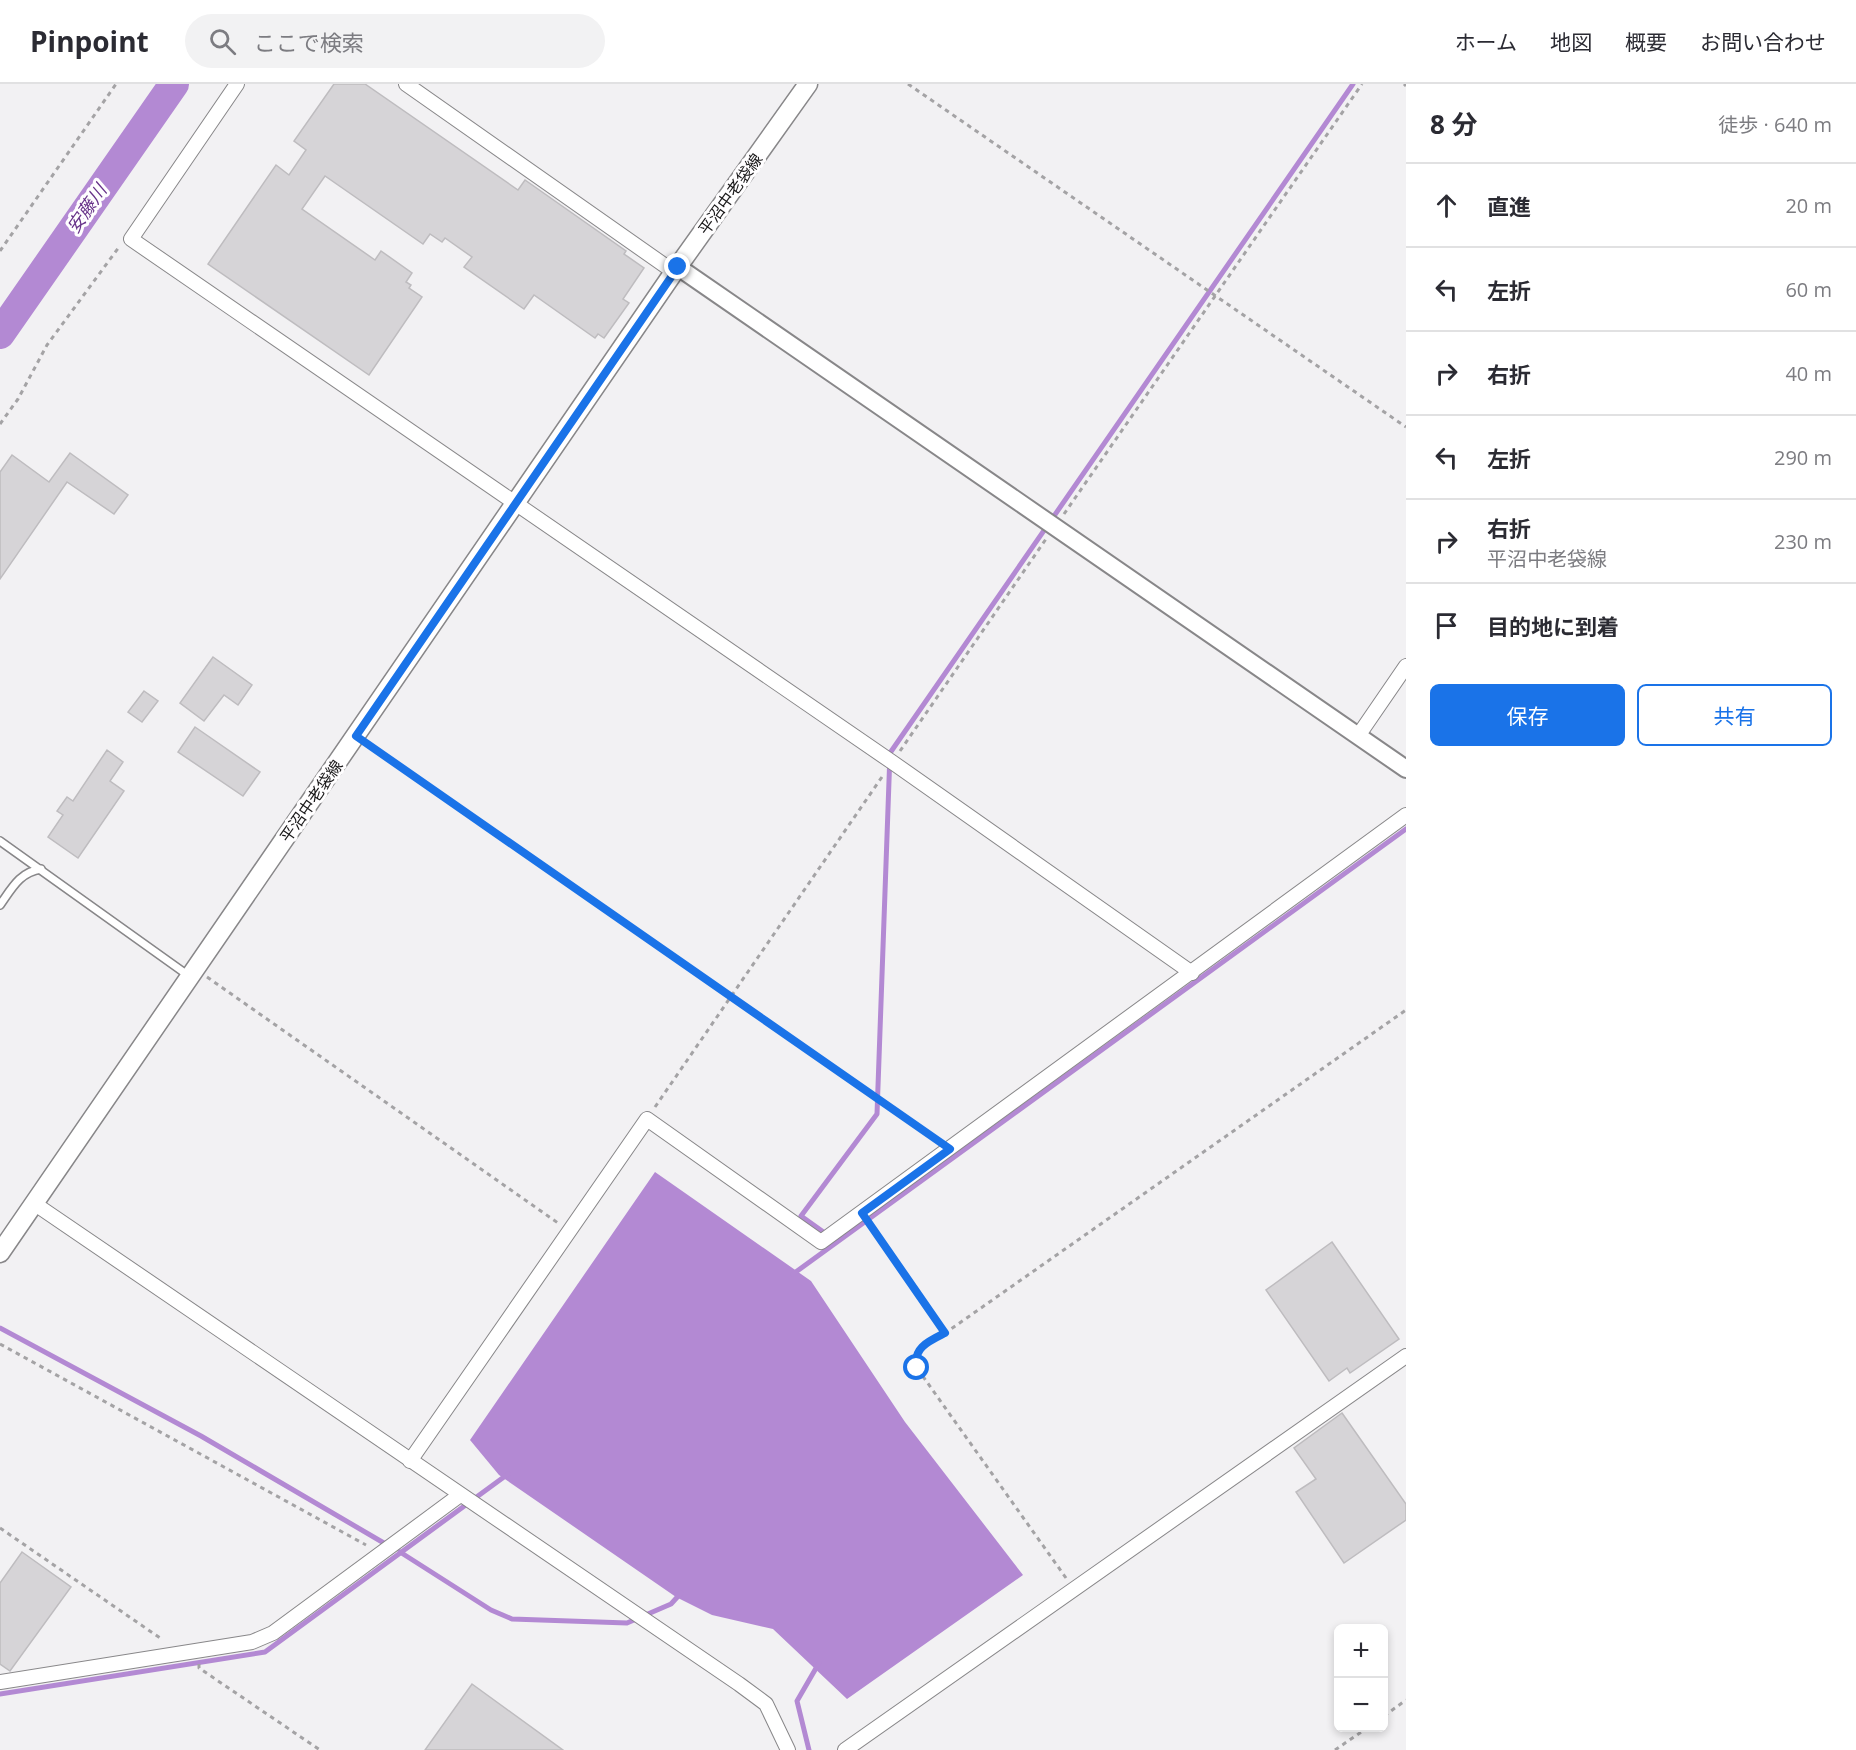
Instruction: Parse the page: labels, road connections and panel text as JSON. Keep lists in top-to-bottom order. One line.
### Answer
{"streets":{"main road":["平沼中老袋線"]},"water":["安藤川"],"page":{"header":"Pinpoint","search":"ここで検索","nav":["ホーム","地図","概要","お問い合わせ"],"heading":["8 分","徒歩 · 640 m"],"list":[["直進","20 m"],["左折","60 m"],["右折","40 m"],["左折","290 m"],["右折","平沼中老袋線","230 m"],"目的地に到着"],"buttons":["保存","共有"],"map_buttons":["+","−"]}}
